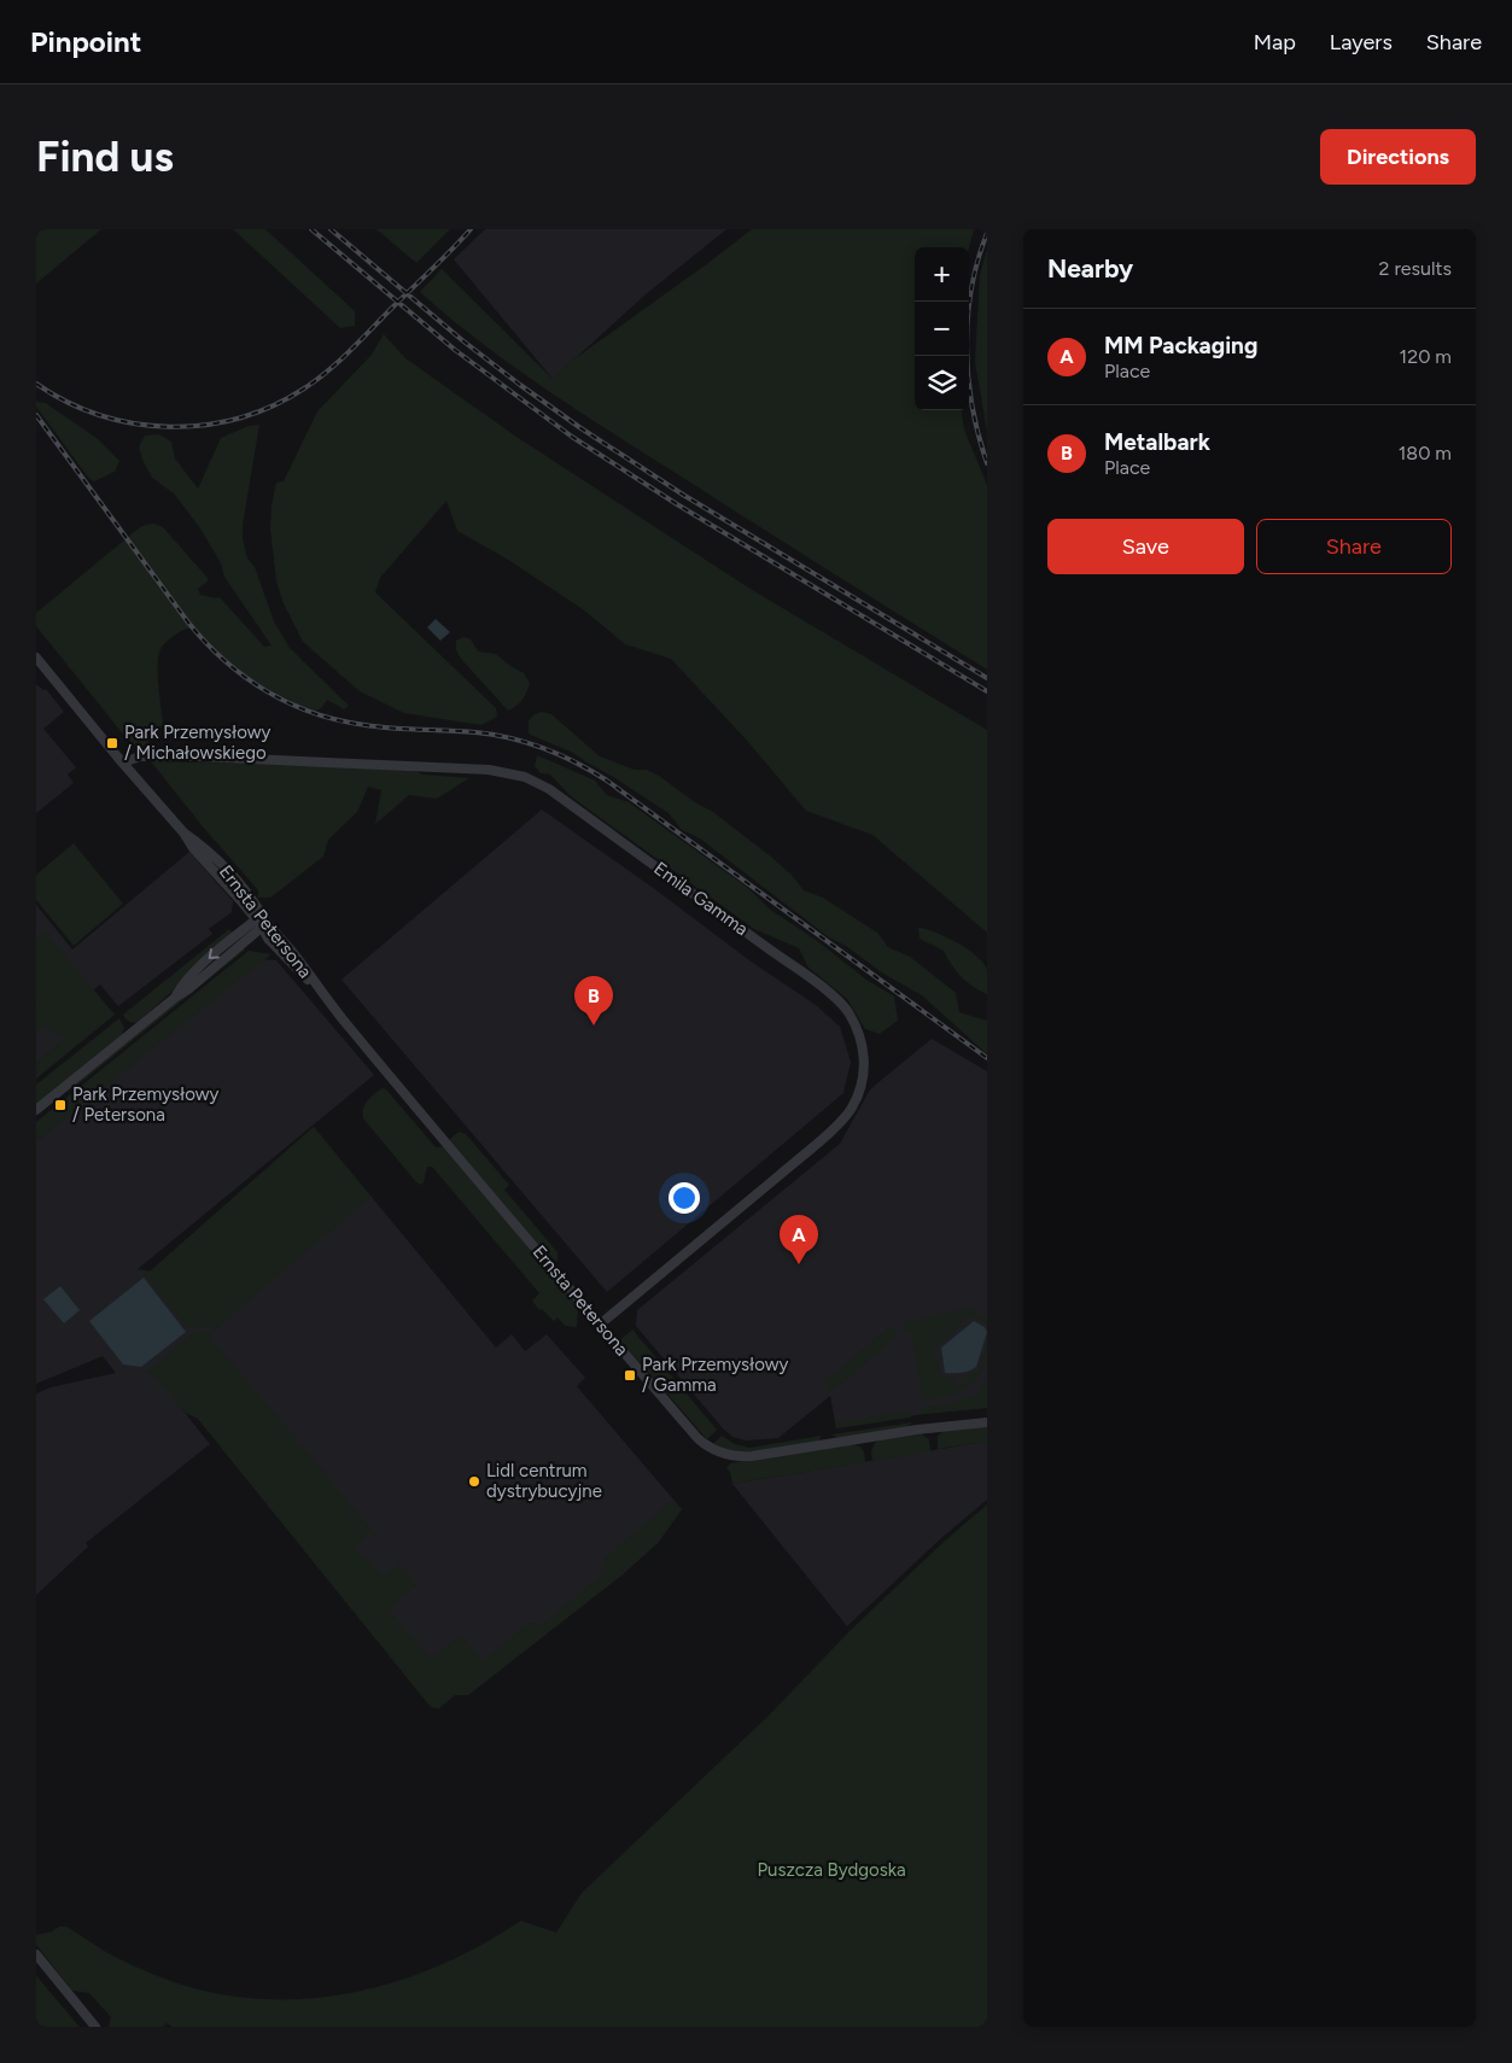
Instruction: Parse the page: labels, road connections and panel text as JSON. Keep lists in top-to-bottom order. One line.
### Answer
{"streets":{"street":["Emila Gamma","Ernsta Petersona"]},"crossings":[["Emila Gamma","Ernsta Petersona"]],"parks":["Puszcza Bydgoska"],"places":{"transit":["Park Przemysłowy / Michałowskiego","Park Przemysłowy / Petersona","Park Przemysłowy / Gamma"],"other":["Lidl centrum dystrybucyjne"]},"page":{"header":"Pinpoint","nav":["Map","Layers","Share"],"buttons":["Directions",["Save","Share"]],"title":"Find us","heading":["Nearby","2 results"],"map_buttons":["+","−"],"list":[{"mark":"A","name":"MM Packaging","note":"Place","value":"120 m"},{"mark":"B","name":"Metalbark","note":"Place","value":"180 m"}],"pins":["B","A"]}}
